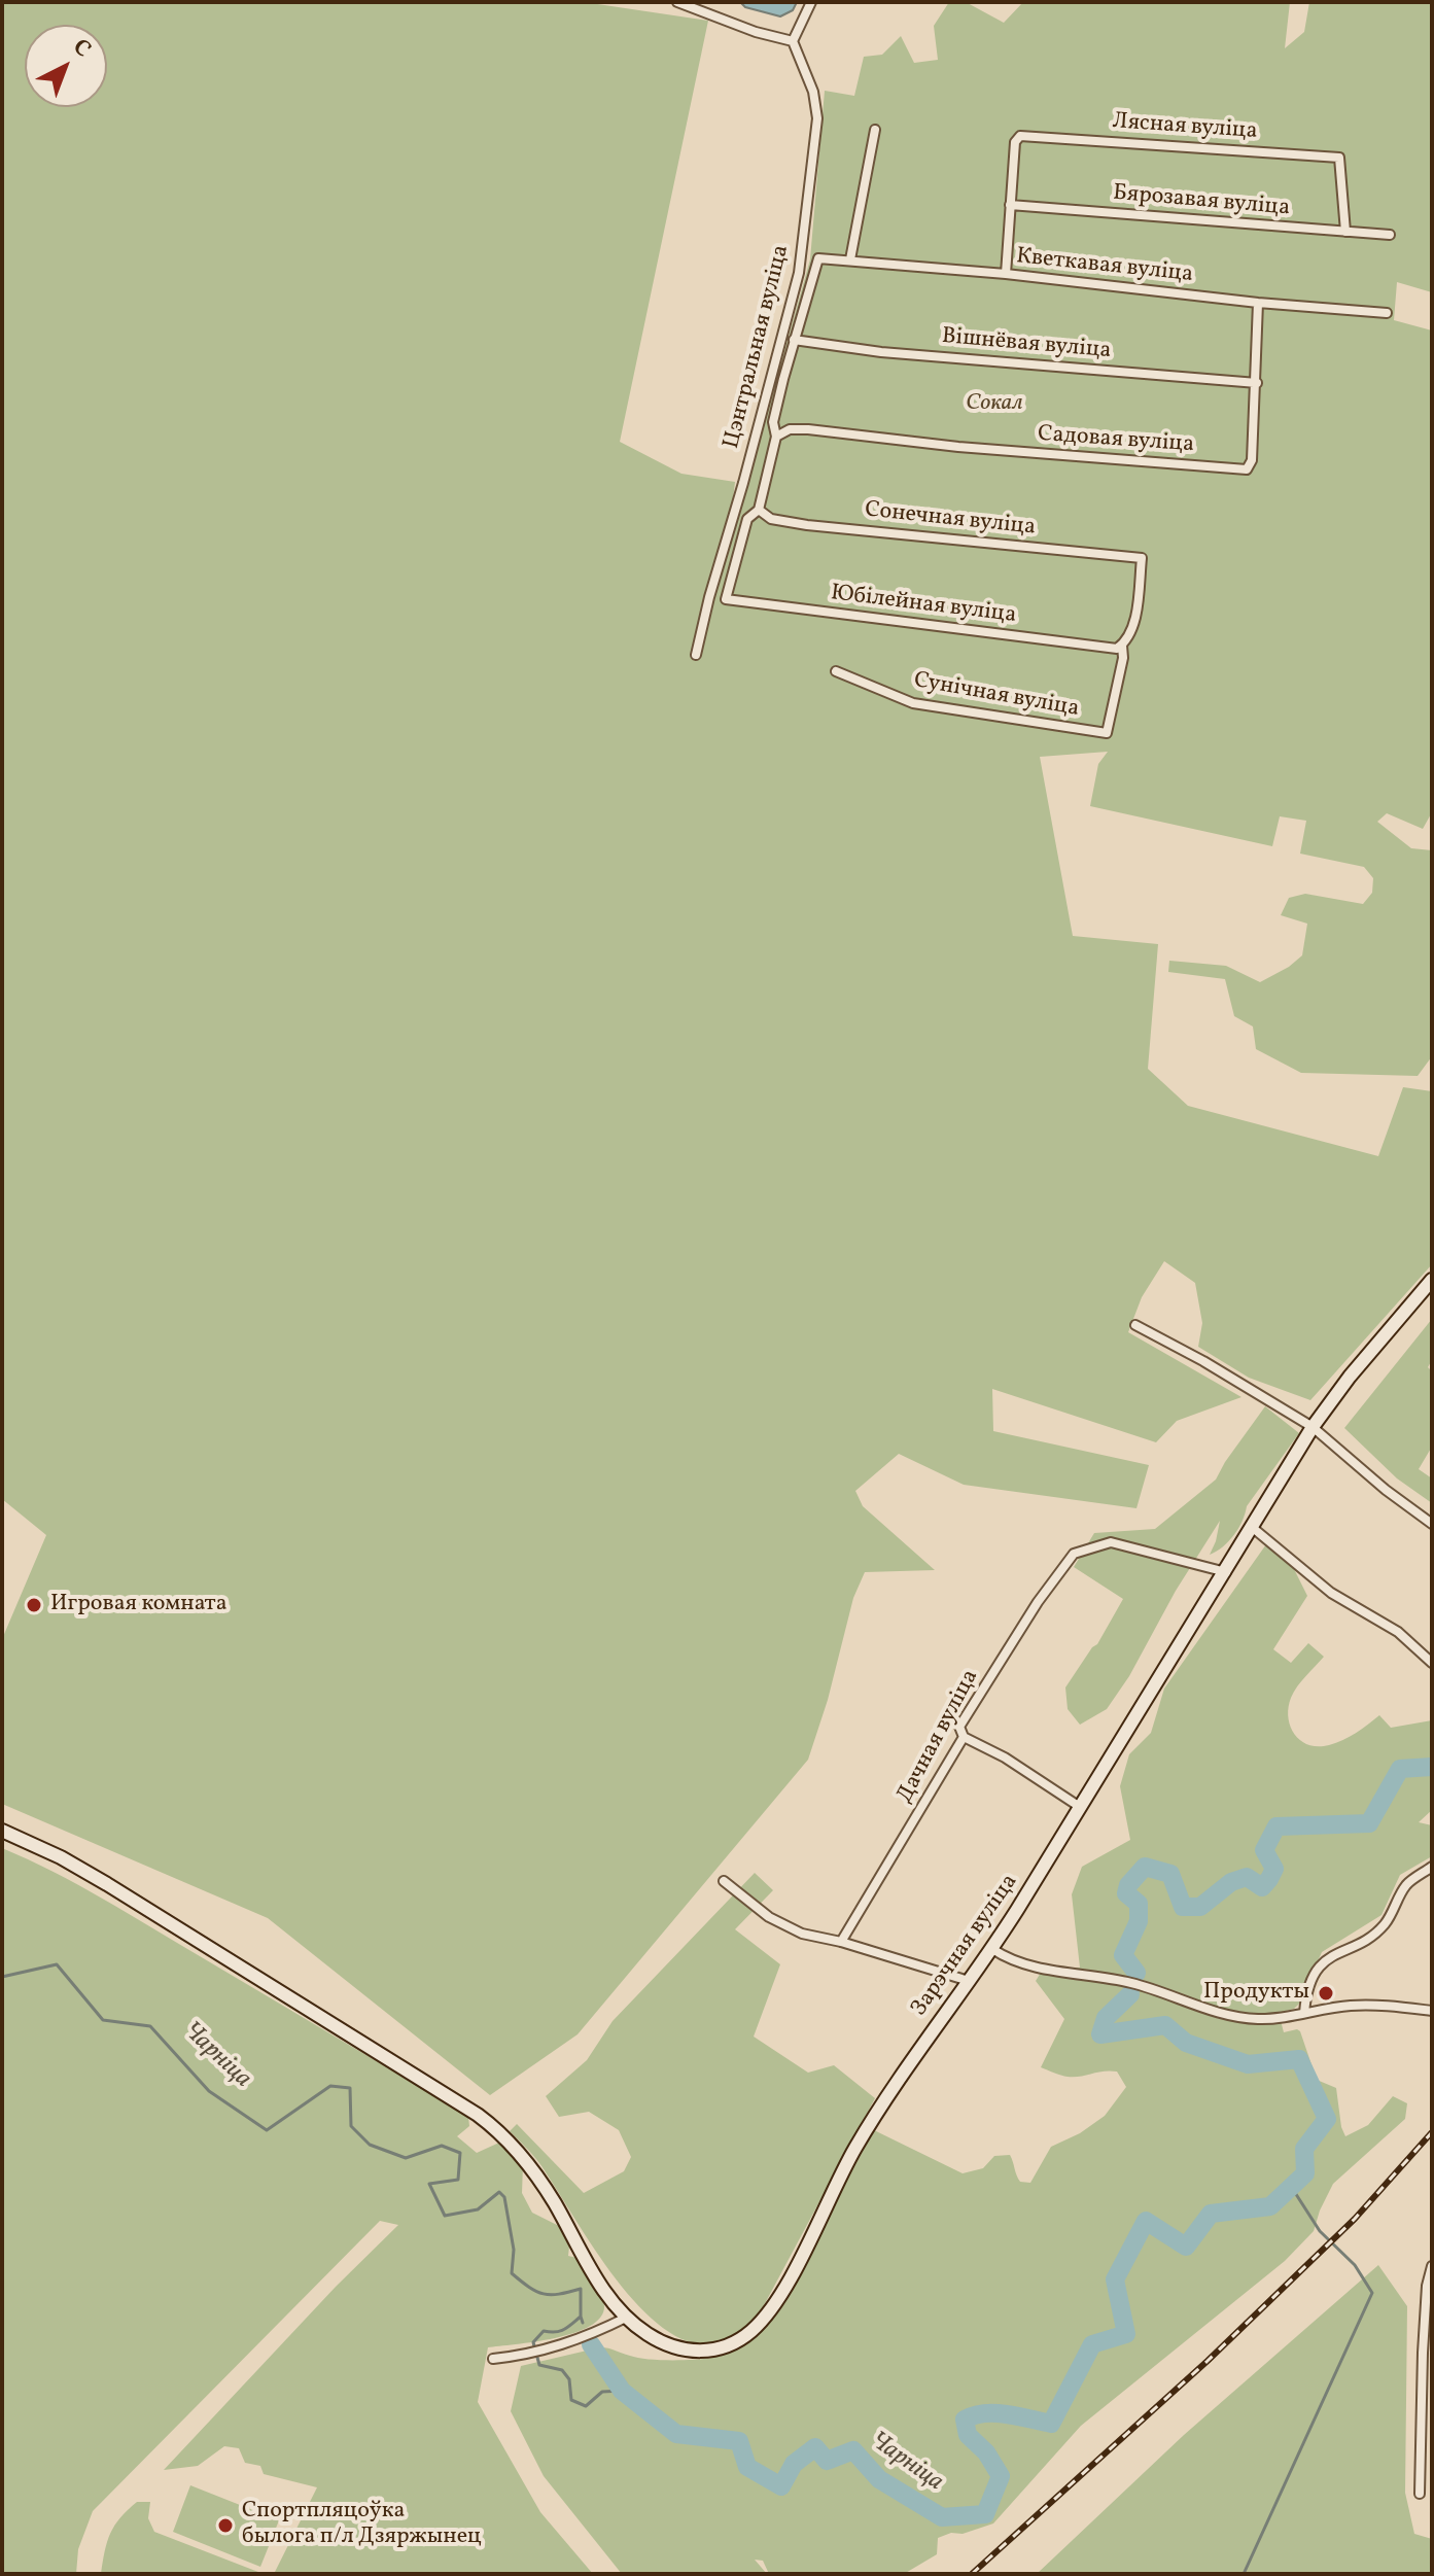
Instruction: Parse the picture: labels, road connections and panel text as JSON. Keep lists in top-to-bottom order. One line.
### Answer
{"streets":{"street":["Лясная вуліца","Бярозавая вуліца","Кветкавая вуліца","Вішнёвая вуліца","Цэнтральная вуліца","Садовая вуліца","Сонечная вуліца","Юбілейная вуліца","Сунічная вуліца","Дачная вуліца","Зарэчная вуліца"]},"crossings":[["Лясная вуліца","Бярозавая вуліца"],["Кветкавая вуліца","Вішнёвая вуліца"],["Вішнёвая вуліца","Садовая вуліца"],["Сонечная вуліца","Юбілейная вуліца"],["Сонечная вуліца","Сунічная вуліца"],["Юбілейная вуліца","Сунічная вуліца"],["Дачная вуліца","Зарэчная вуліца"]],"water":["Чарніца"],"parks":["Сокал"],"places":["Игровая комната","Продукты","Спортпляцоўка былога п/л Дзяржынец"],"north":"top right"}
